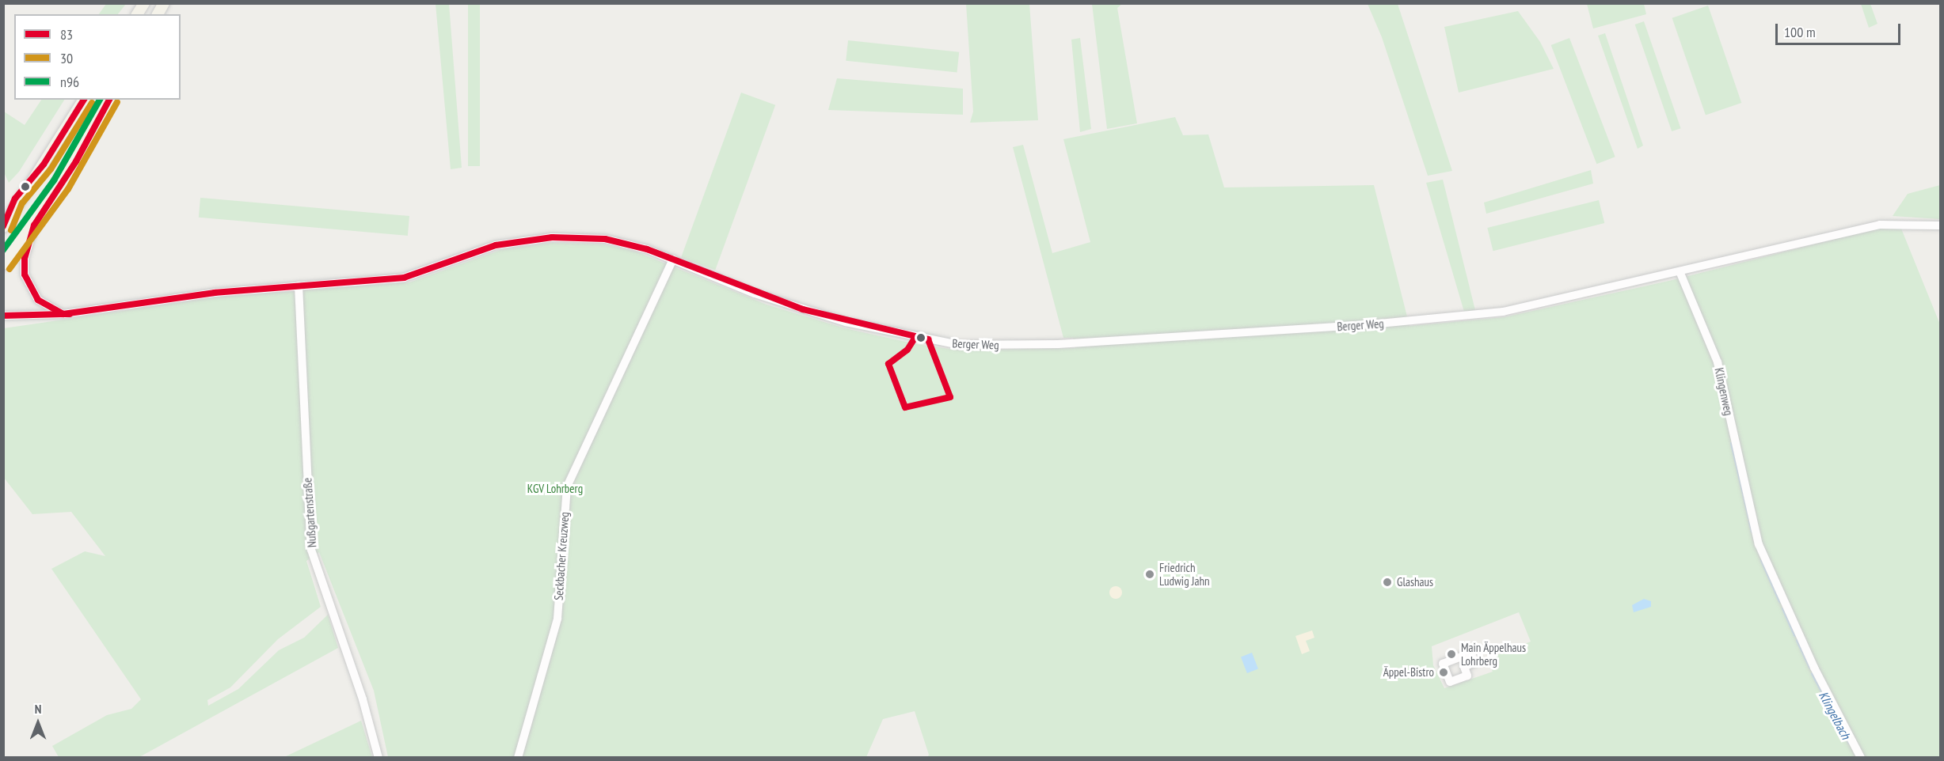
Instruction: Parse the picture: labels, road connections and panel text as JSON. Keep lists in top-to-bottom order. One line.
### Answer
{"streets":{"street":["Berger Weg","Klingenweg","Nußgartenstraße","Seckbacher Kreuzweg"]},"crossings":[["Berger Weg","Klingenweg"],["Berger Weg","Nußgartenstraße"],["Berger Weg","Seckbacher Kreuzweg"]],"water":["Klingelbach"],"parks":["KGV Lohrberg"],"places":["Friedrich Ludwig Jahn","Glashaus","Main Äppelhaus Lohrberg","Äppel-Bistro"],"lines":["transit line 83","transit line n96","transit line 30"],"legend":["83","30","n96"],"scale_bar":"100 m","north":"top"}
